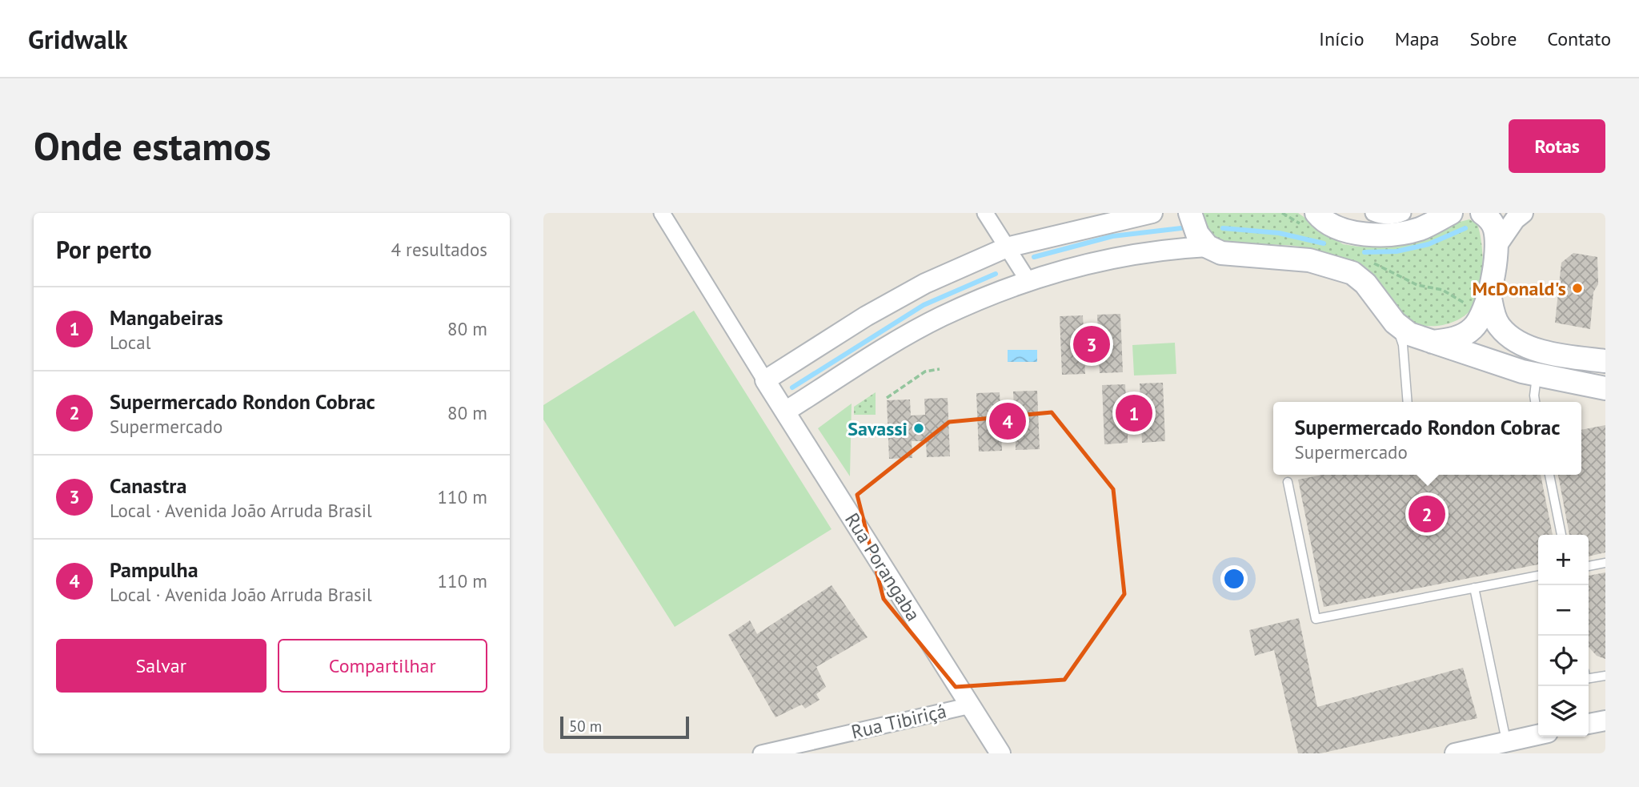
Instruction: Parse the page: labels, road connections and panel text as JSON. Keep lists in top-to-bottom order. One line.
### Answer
{"streets":{"street":["Rua Porangaba","Rua Tibiriçá"]},"crossings":[["Rua Porangaba","Rua Tibiriçá"]],"places":["McDonald's","Savassi"],"scale_bar":"50 m","page":{"header":"Gridwalk","nav":["Início","Mapa","Sobre","Contato"],"buttons":["Rotas",["Salvar","Compartilhar"]],"title":"Onde estamos","heading":["Por perto","4 resultados"],"list":[{"mark":"1","name":"Mangabeiras","note":"Local","value":"80 m"},{"mark":"2","name":"Supermercado Rondon Cobrac","note":"Supermercado","value":"80 m"},{"mark":"3","name":"Canastra","note":"Local · Avenida João Arruda Brasil","value":"110 m"},{"mark":"4","name":"Pampulha","note":"Local · Avenida João Arruda Brasil","value":"110 m"}],"pins":["3","1","4","2"],"popup":["Supermercado Rondon Cobrac","Supermercado"],"map_buttons":["+","−"],"scale":"50 m"}}
